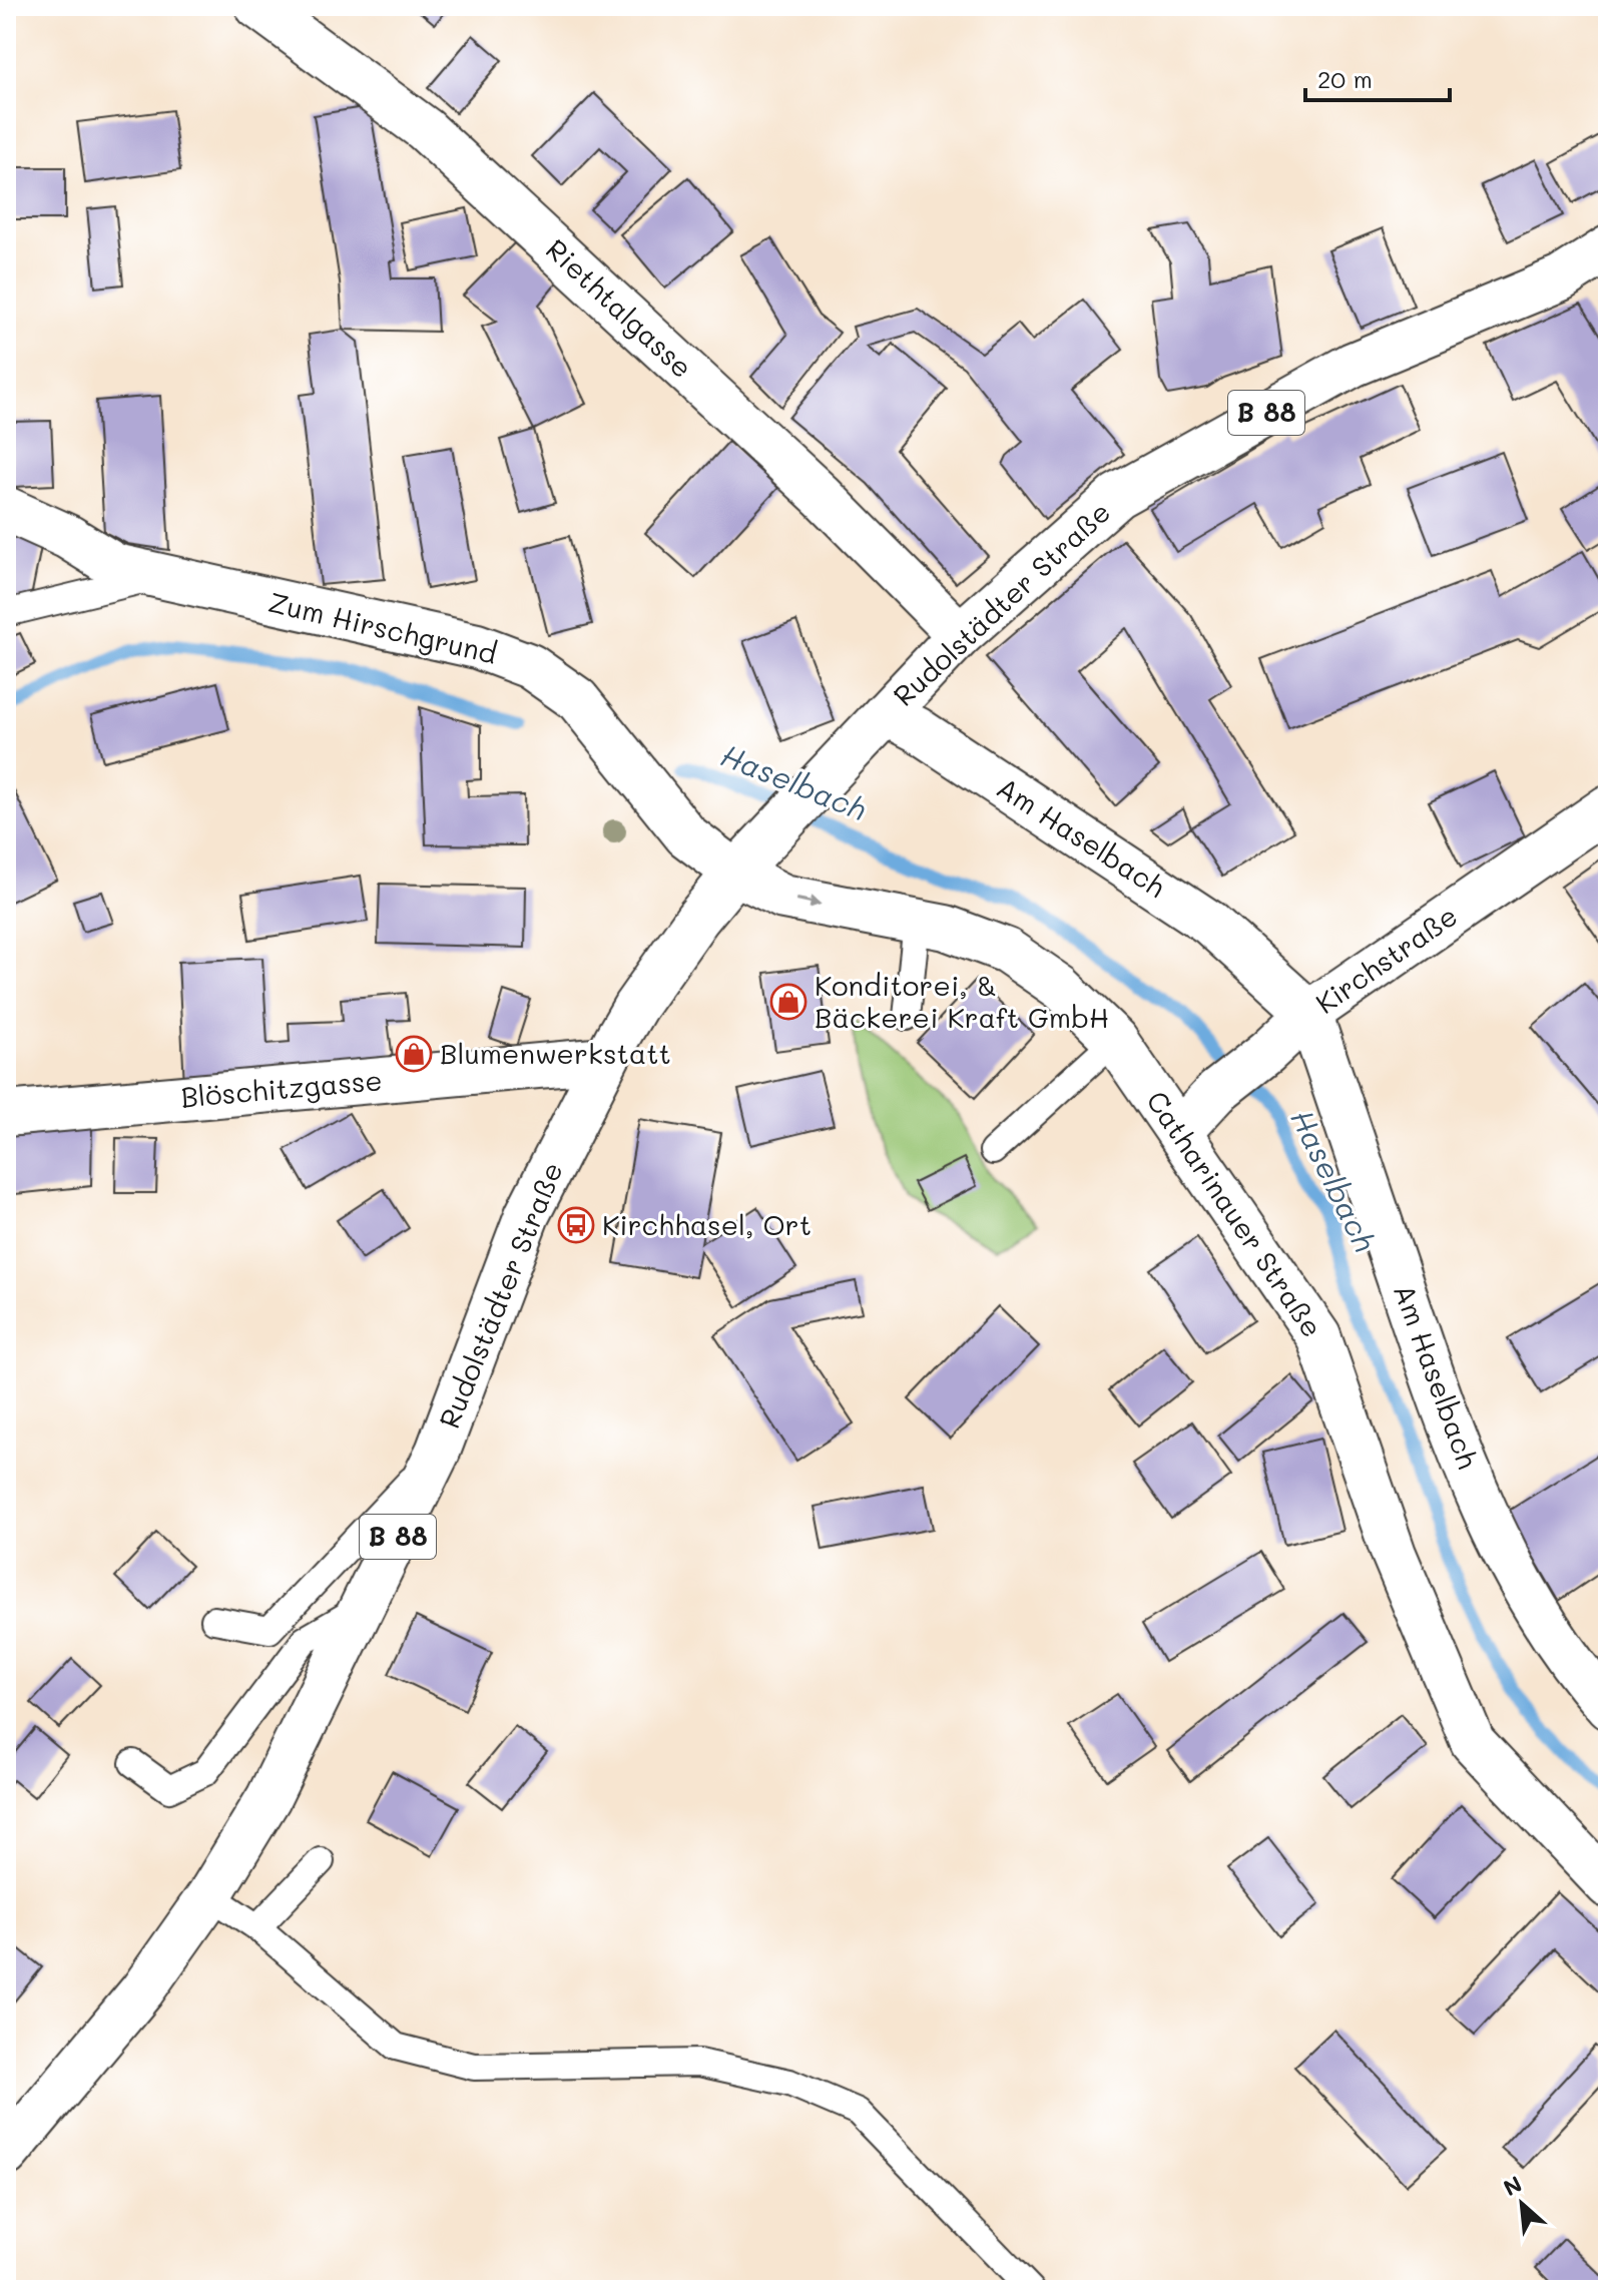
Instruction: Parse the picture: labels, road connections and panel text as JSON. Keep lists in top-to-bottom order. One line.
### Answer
{"streets":{"street":["Riethtalgasse","B 88","Rudolstädter Straße","Zum Hirschgrund","Am Haselbach","Kirchstraße","Blöschitzgasse","Catharinauer Straße"]},"crossings":[["Riethtalgasse","Rudolstädter Straße"],["Rudolstädter Straße","Zum Hirschgrund"],["Rudolstädter Straße","Am Haselbach"],["Rudolstädter Straße","Blöschitzgasse"],["Rudolstädter Straße","Catharinauer Straße"],["Zum Hirschgrund","Catharinauer Straße"],["Am Haselbach","Kirchstraße"],["Kirchstraße","Catharinauer Straße"]],"water":["Haselbach"],"places":{"shop":["Konditorei, & Bäckerei Kraft GmbH","Blumenwerkstatt"],"bus stop":["Kirchhasel, Ort"]},"scale_bar":"20 m","north":"top left"}
